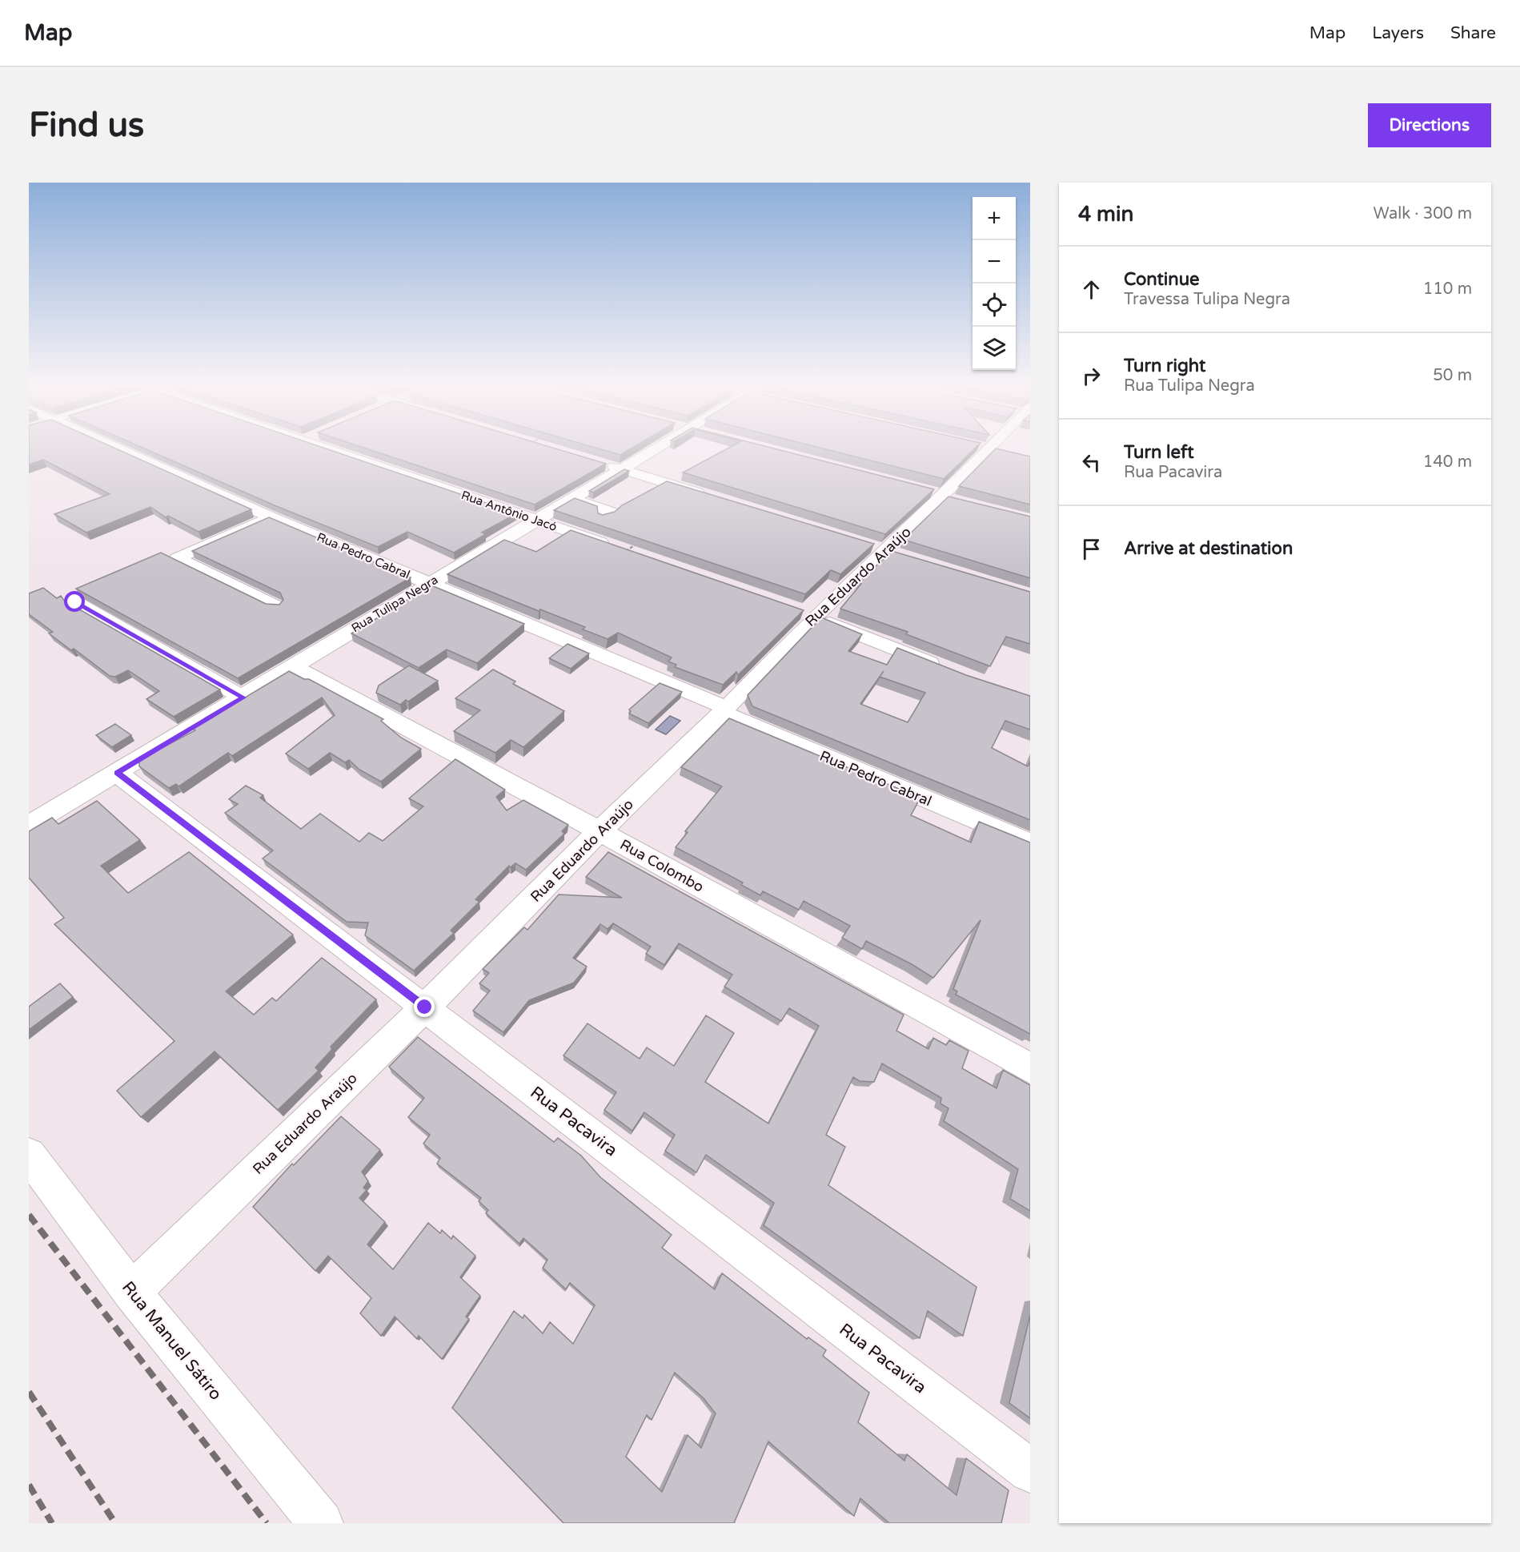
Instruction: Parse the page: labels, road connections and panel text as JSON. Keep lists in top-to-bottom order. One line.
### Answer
{"streets":{"street":["Rua Antônio Jacó","Rua Pedro Cabral","Rua Eduardo Araújo","Rua Tulipa Negra","Rua Colombo","Rua Pacavira","Rua Manuel Sátiro"]},"crossings":[["Rua Antônio Jacó","Rua Tulipa Negra"],["Rua Pedro Cabral","Rua Eduardo Araújo"],["Rua Pedro Cabral","Rua Tulipa Negra"],["Rua Eduardo Araújo","Rua Colombo"],["Rua Eduardo Araújo","Rua Pacavira"],["Rua Eduardo Araújo","Rua Manuel Sátiro"],["Rua Tulipa Negra","Rua Colombo"],["Rua Tulipa Negra","Rua Pacavira"]],"page":{"header":"Map","nav":["Map","Layers","Share"],"buttons":"Directions","title":"Find us","heading":["4 min","Walk · 300 m"],"map_buttons":["+","−"],"list":[["Continue","Travessa Tulipa Negra","110 m"],["Turn right","Rua Tulipa Negra","50 m"],["Turn left","Rua Pacavira","140 m"],"Arrive at destination"]}}
